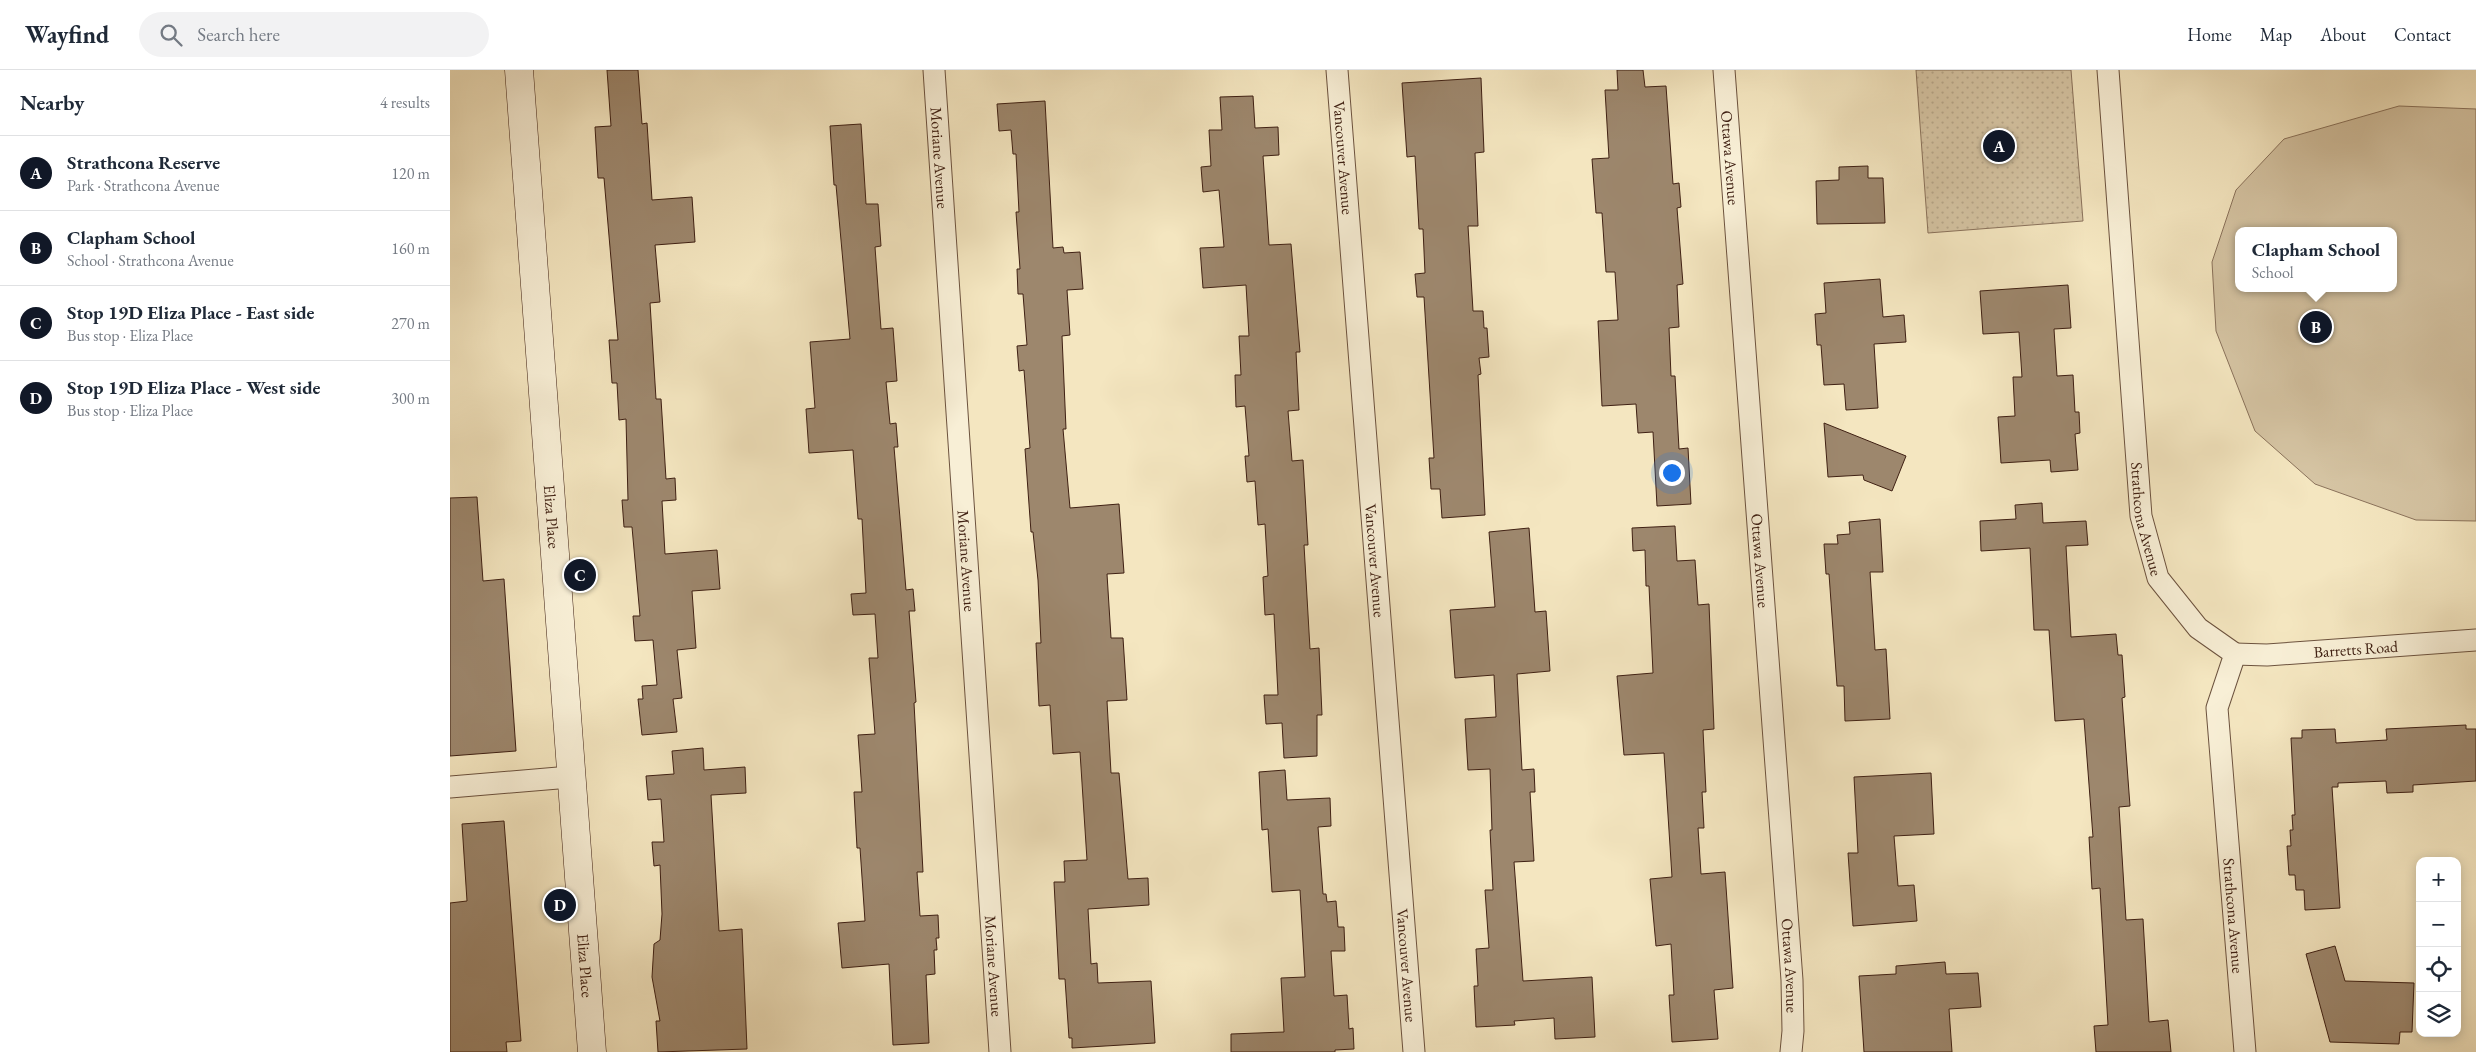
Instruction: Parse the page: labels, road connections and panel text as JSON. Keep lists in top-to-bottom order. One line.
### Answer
{"streets":{"street":["Moriane Avenue","Vancouver Avenue","Ottawa Avenue","Eliza Place","Strathcona Avenue","Barretts Road"]},"crossings":[["Strathcona Avenue","Barretts Road"]],"page":{"header":"Wayfind","search":"Search here","nav":["Home","Map","About","Contact"],"heading":["Nearby","4 results"],"pins":["A","B","C","D"],"list":[{"mark":"A","name":"Strathcona Reserve","note":"Park · Strathcona Avenue","value":"120 m"},{"mark":"B","name":"Clapham School","note":"School · Strathcona Avenue","value":"160 m"},{"mark":"C","name":"Stop 19D Eliza Place - East side","note":"Bus stop · Eliza Place","value":"270 m"},{"mark":"D","name":"Stop 19D Eliza Place - West side","note":"Bus stop · Eliza Place","value":"300 m"}],"popup":["Clapham School","School"],"map_buttons":["+","−"]}}
